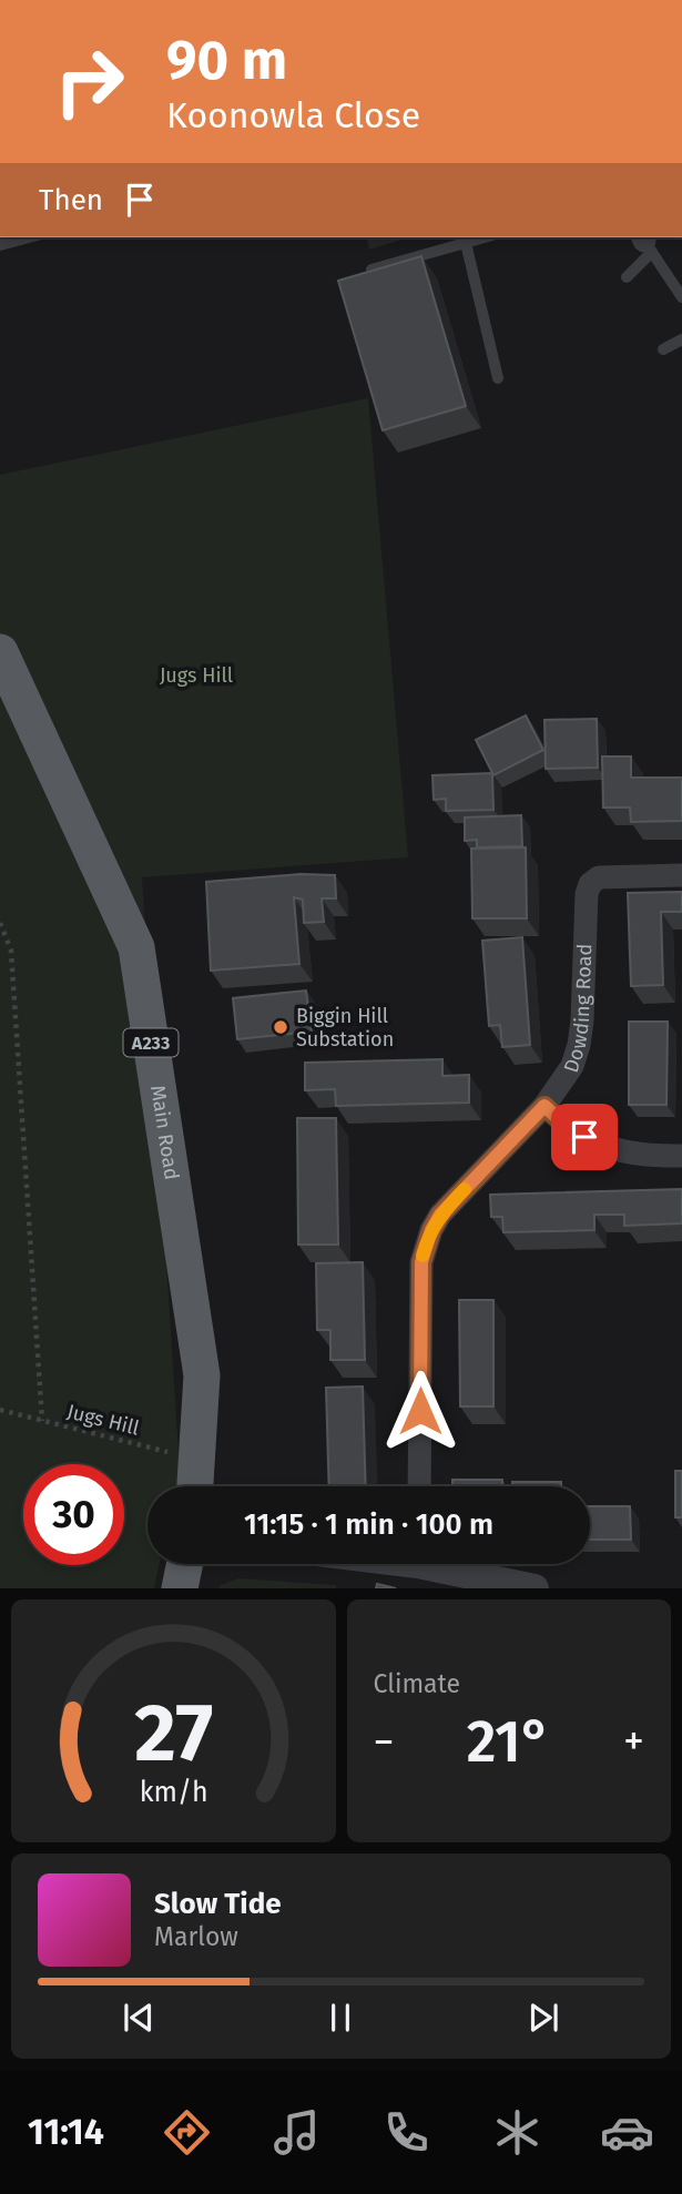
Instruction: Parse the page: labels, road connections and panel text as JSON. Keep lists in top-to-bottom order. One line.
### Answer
{"streets":{"main road":["A233","Main Road"],"street":["Dowding Road"],"path":["Jugs Hill"]},"crossings":[["Main Road","Jugs Hill"]],"parks":["Jugs Hill"],"places":["Biggin Hill Substation"],"page":{"turn":["90 m","Koonowla Close"],"then":"Then","limit":"30","trip":"11:15 · 1 min · 100 m","tile":"Climate","heat":["−","21°","+"],"song":["Slow Tide","Marlow"],"tabs":"11:14","gauge":["27","km/h"]}}
